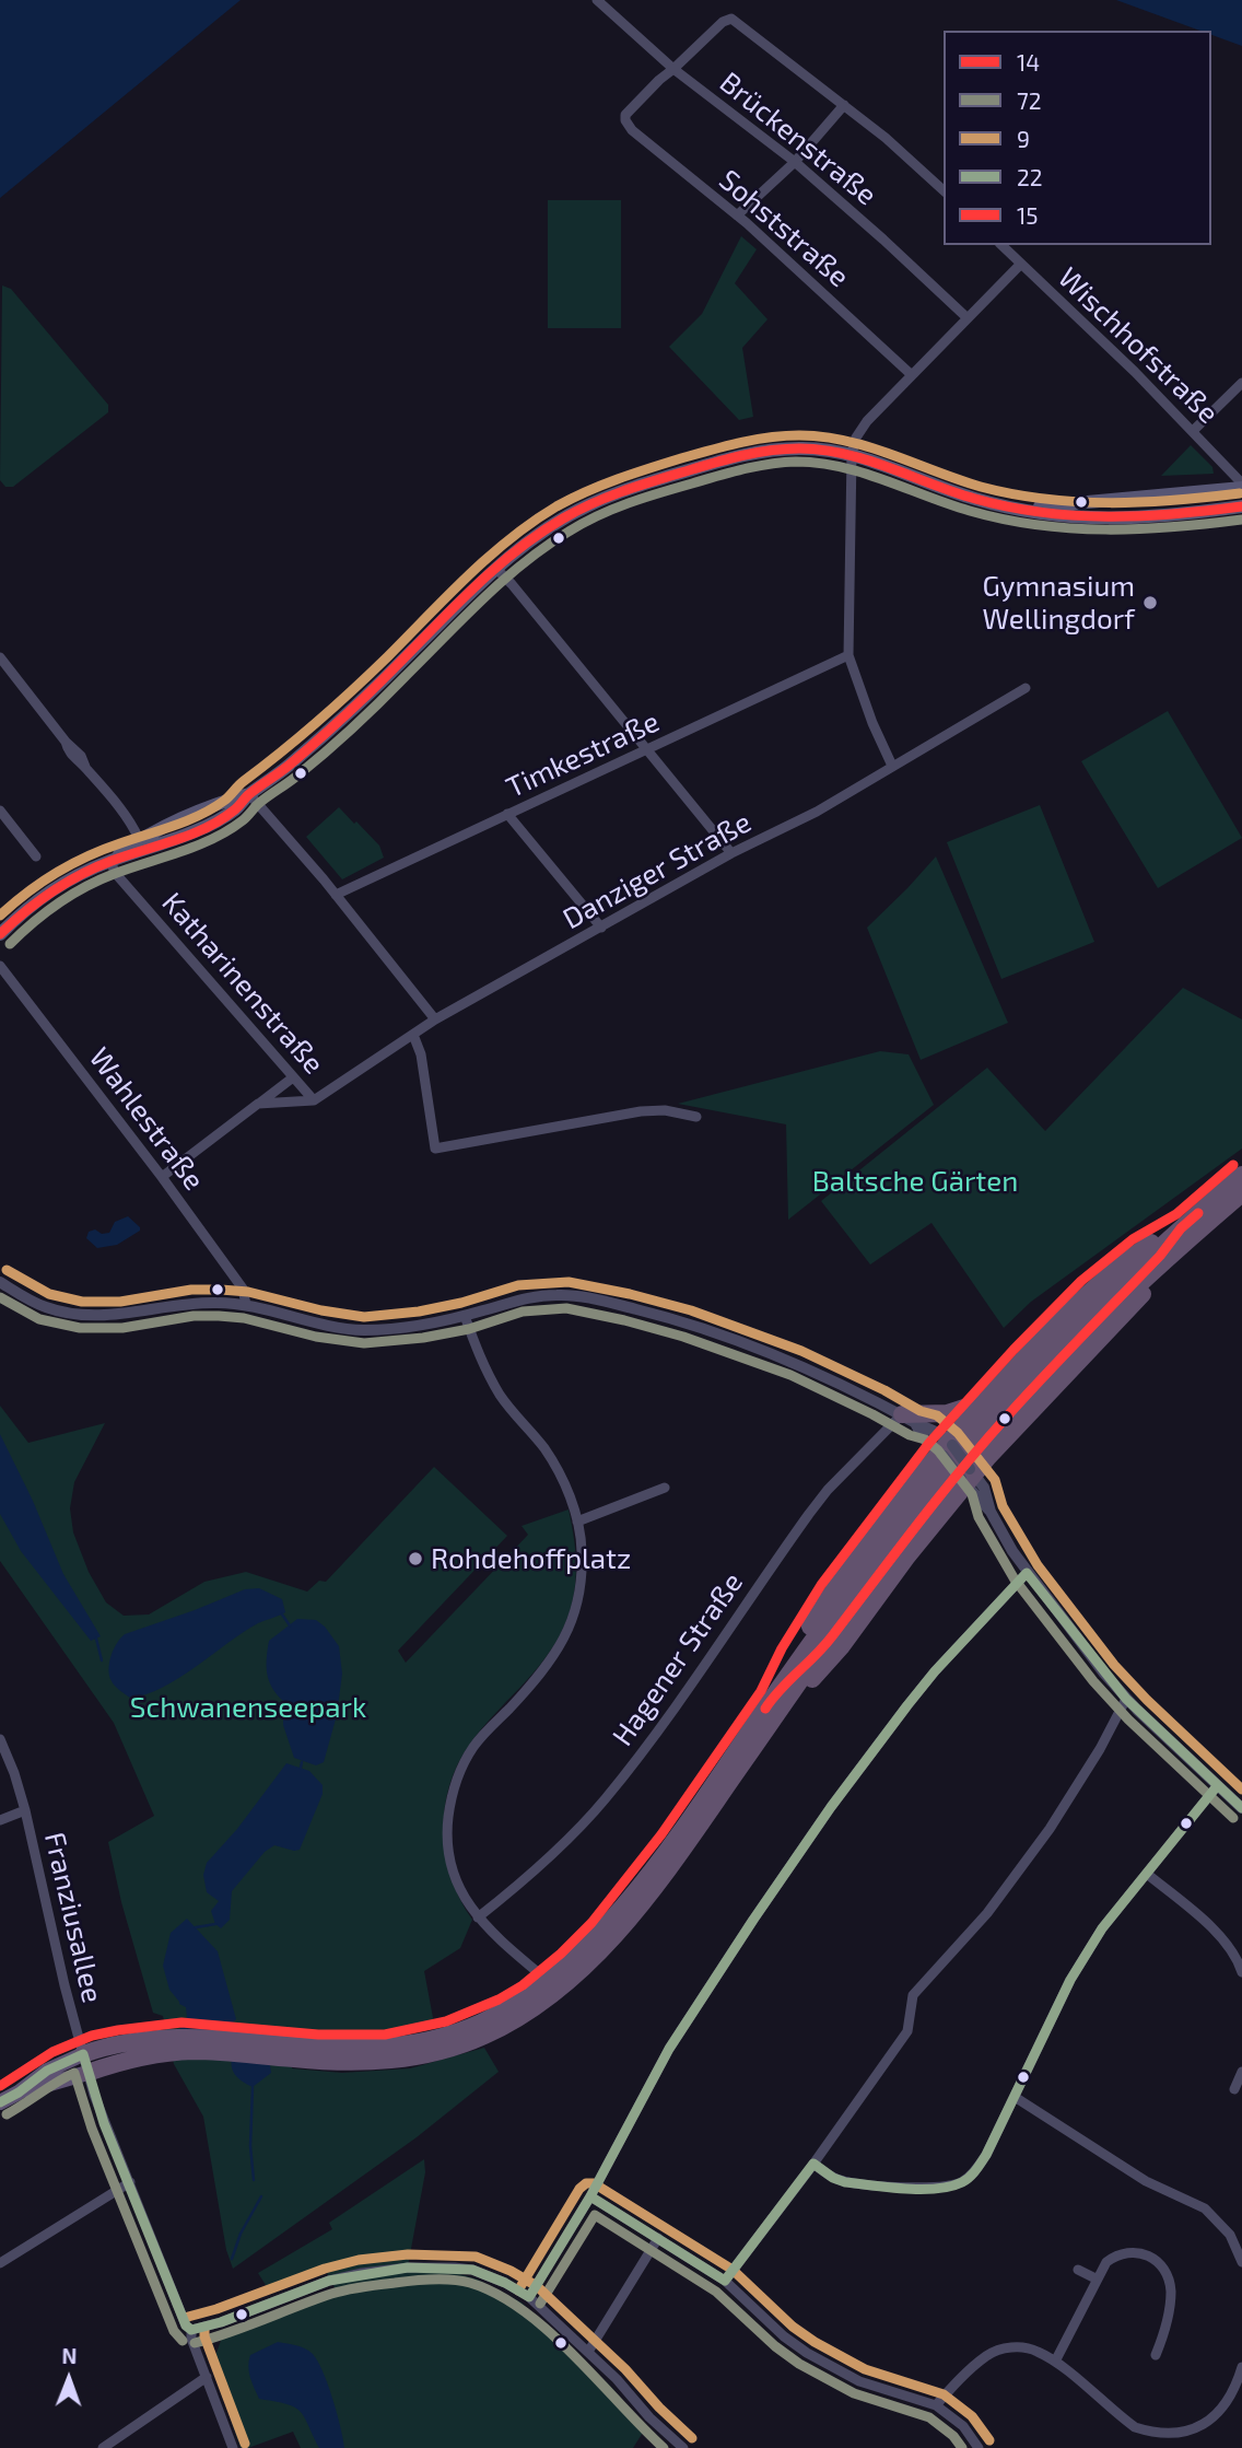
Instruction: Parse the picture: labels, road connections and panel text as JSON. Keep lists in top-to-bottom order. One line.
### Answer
{"streets":{"street":["Brückenstraße","Sohststraße","Wischhofstraße","Timkestraße","Danziger Straße","Katharinenstraße","Wahlestraße","Hagener Straße","Franziusallee"]},"crossings":[["Brückenstraße","Sohststraße"],["Danziger Straße","Katharinenstraße"]],"parks":["Baltsche Gärten","Schwanenseepark"],"places":["Gymnasium Wellingdorf","Rohdehoffplatz"],"lines":["transit line 9","transit line 14","transit line 72","transit line 15","transit line 22"],"legend":["14","72","9","22","15"],"north":"top"}
